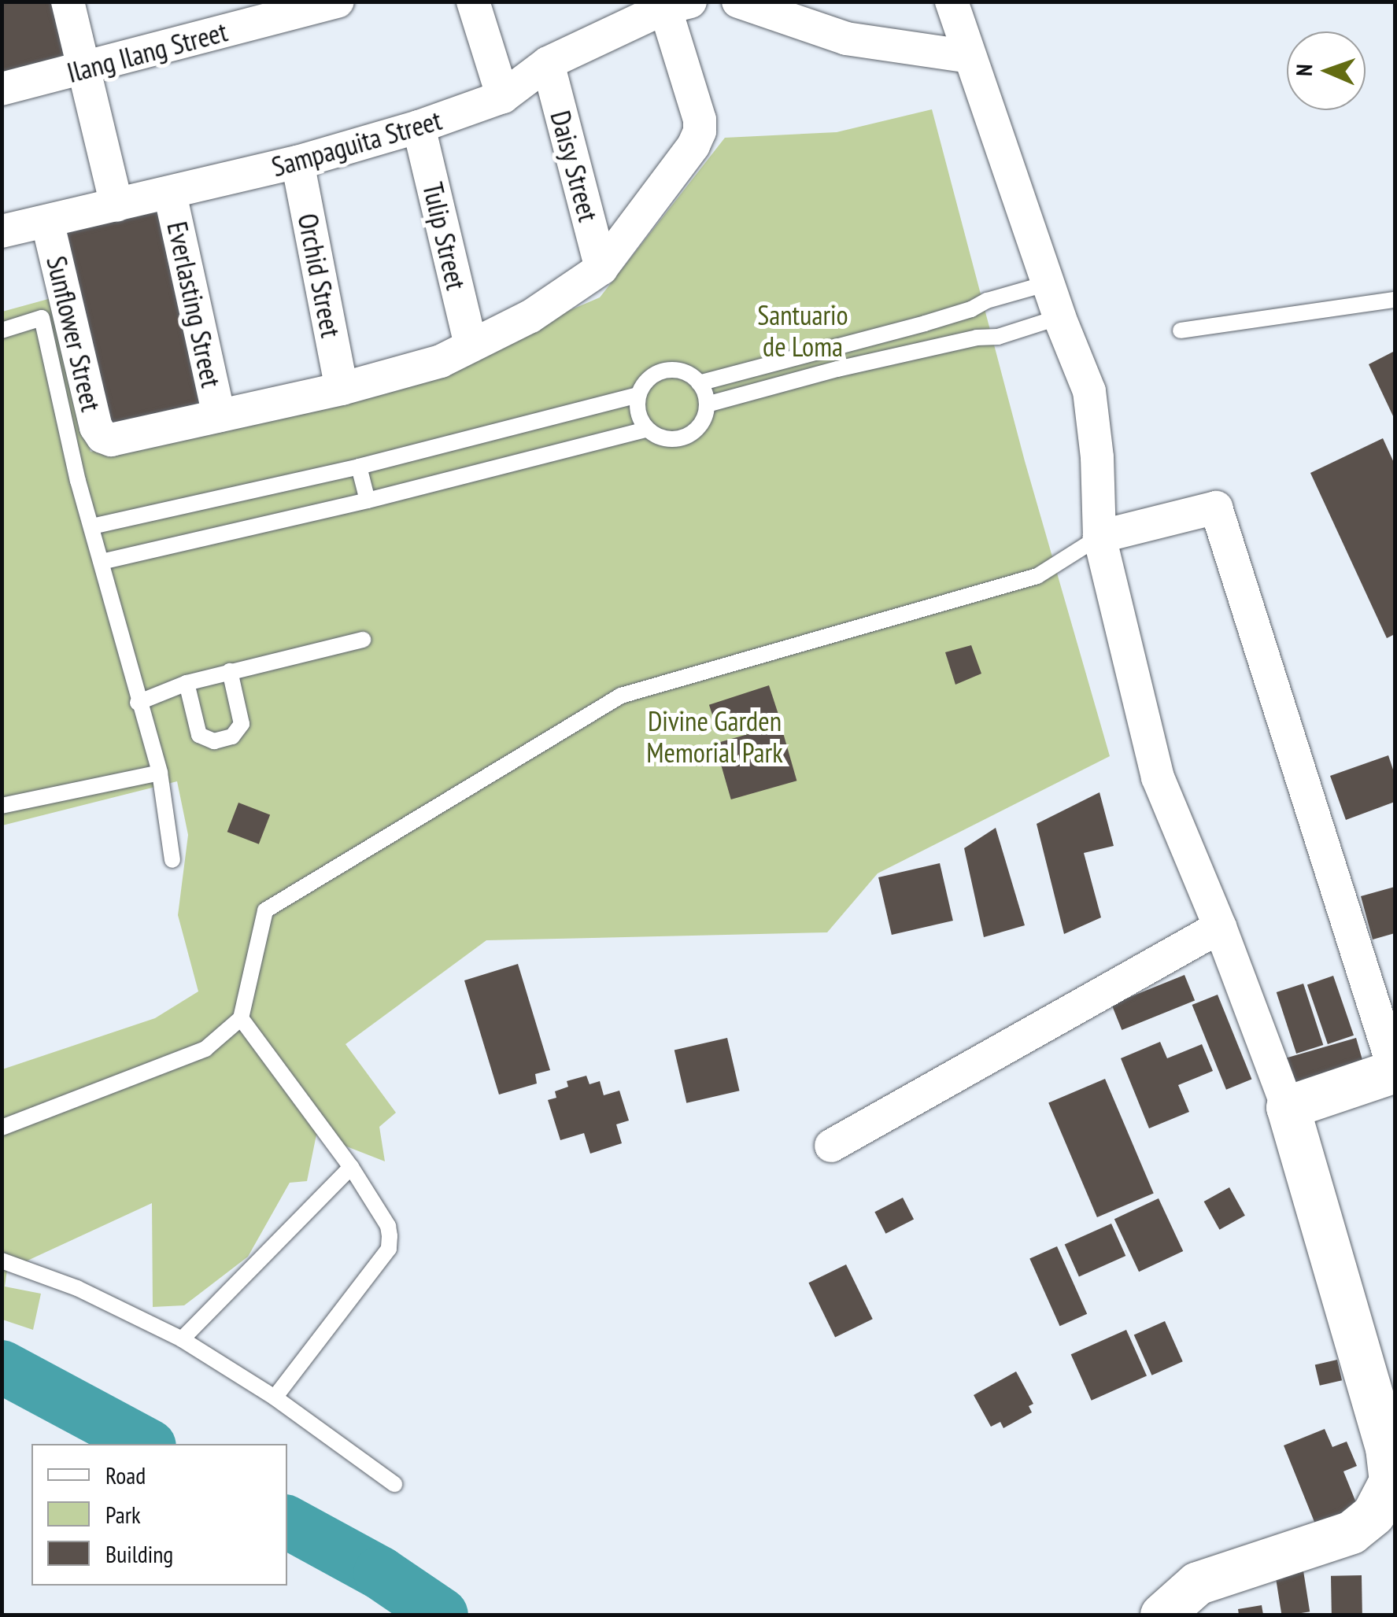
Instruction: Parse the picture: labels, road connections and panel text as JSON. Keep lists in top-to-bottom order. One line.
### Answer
{"streets":{"street":["Ilang Ilang Street","Sampaguita Street","Daisy Street","Tulip Street","Orchid Street","Everlasting Street","Sunflower Street"]},"crossings":[["Sampaguita Street","Daisy Street"],["Sampaguita Street","Tulip Street"],["Sampaguita Street","Orchid Street"],["Sampaguita Street","Everlasting Street"],["Sampaguita Street","Sunflower Street"],["Everlasting Street","Sunflower Street"]],"parks":["Santuario de Loma","Divine Garden Memorial Park"],"legend":["Road","Park","Building"],"north":"left"}
